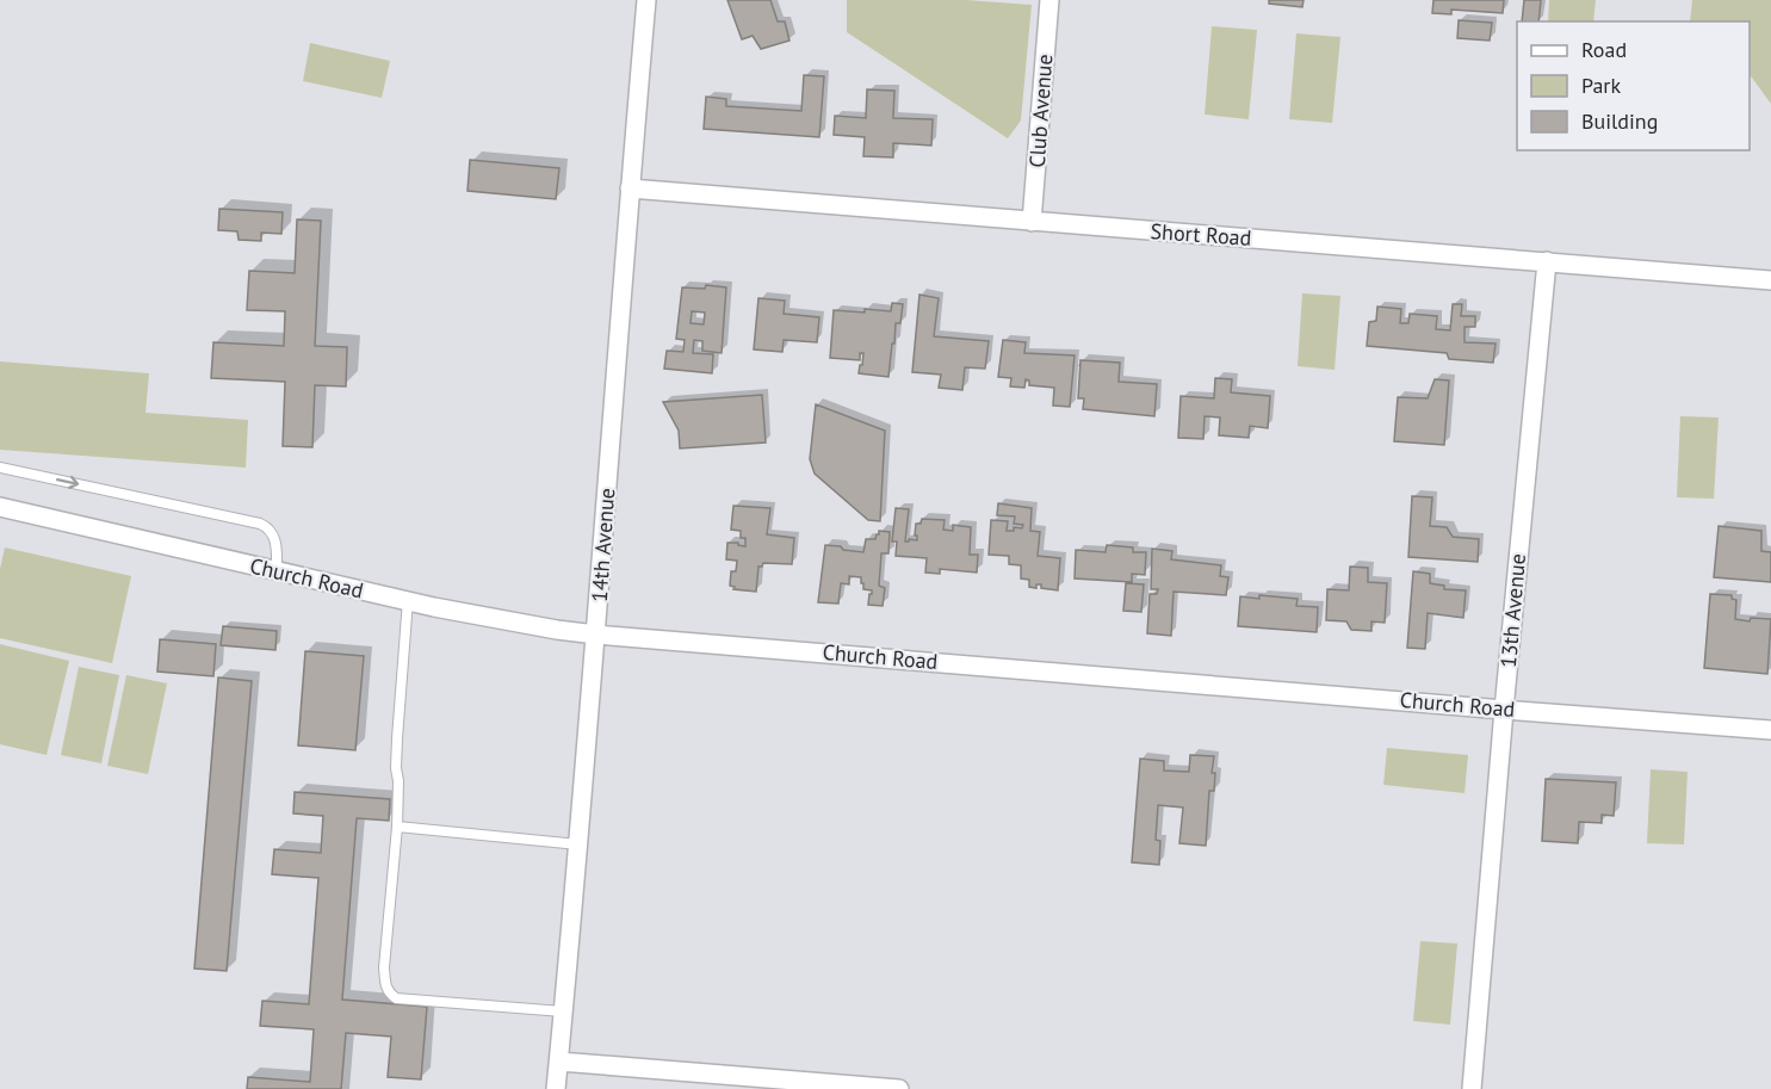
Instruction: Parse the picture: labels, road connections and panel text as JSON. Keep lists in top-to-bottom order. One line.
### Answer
{"streets":{"street":["Club Avenue","Short Road","14th Avenue","Church Road","13th Avenue"]},"crossings":[["Club Avenue","Short Road"],["Short Road","14th Avenue"],["Short Road","13th Avenue"],["14th Avenue","Church Road"],["Church Road","13th Avenue"]],"legend":["Road","Park","Building"]}
